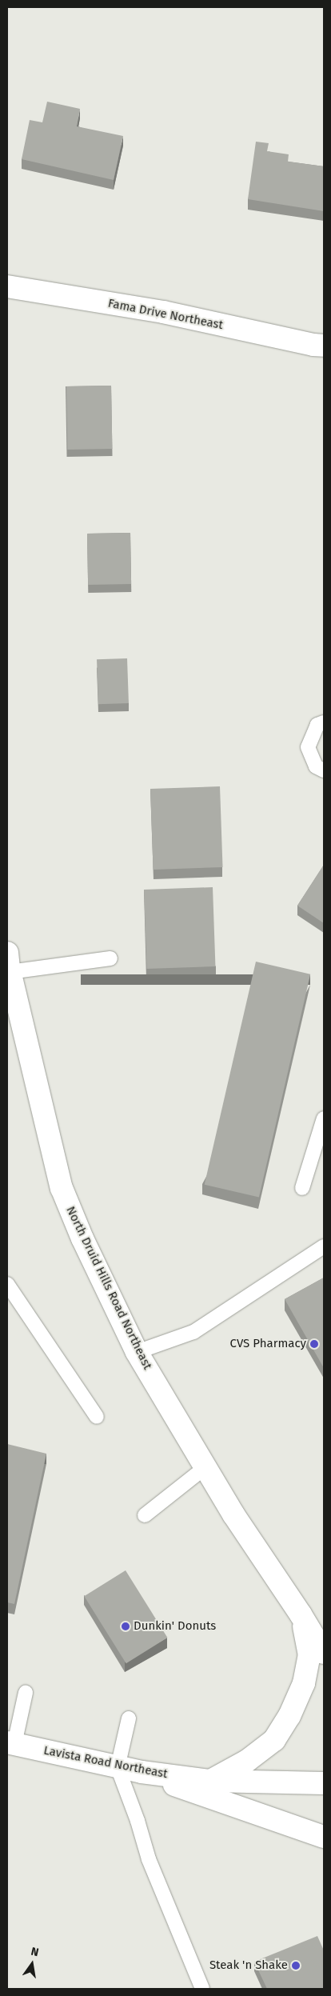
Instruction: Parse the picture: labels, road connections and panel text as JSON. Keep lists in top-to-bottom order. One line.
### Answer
{"streets":{"main road":["Fama Drive Northeast","North Druid Hills Road Northeast","Lavista Road Northeast"]},"places":["CVS Pharmacy","Dunkin' Donuts","Steak 'n Shake"],"north":"top"}
